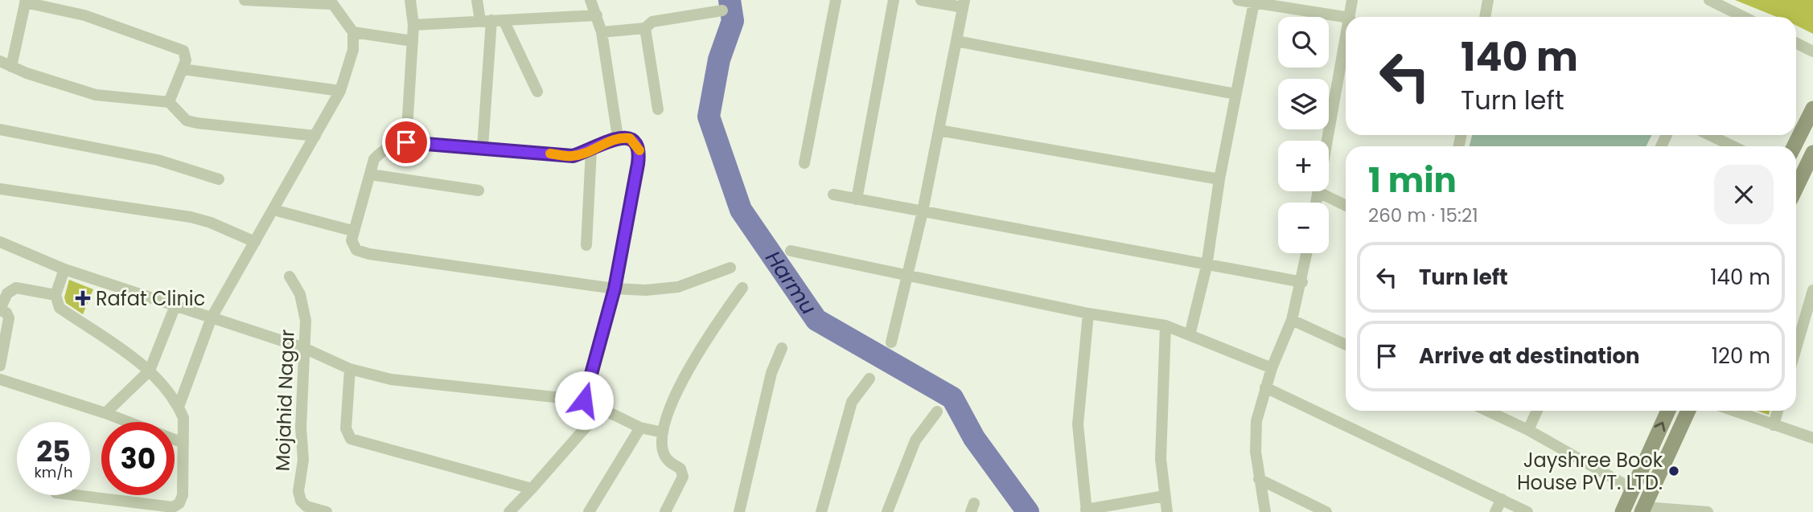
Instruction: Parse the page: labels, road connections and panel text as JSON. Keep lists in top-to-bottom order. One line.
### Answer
{"streets":{"street":["Mojahid Nagar"]},"water":["Harmu"],"places":{"health":["Rafat Clinic"],"other":["Jayshree Book House PVT. LTD."]},"page":{"map_buttons":["+","−"],"turn":["140 m","Turn left"],"heading":["1 min","260 m · 15:21"],"list":[{"name":"Turn left","value":"140 m"},{"name":"Arrive at destination","value":"120 m"}],"speed":"25 km/h","limit":"30"}}
